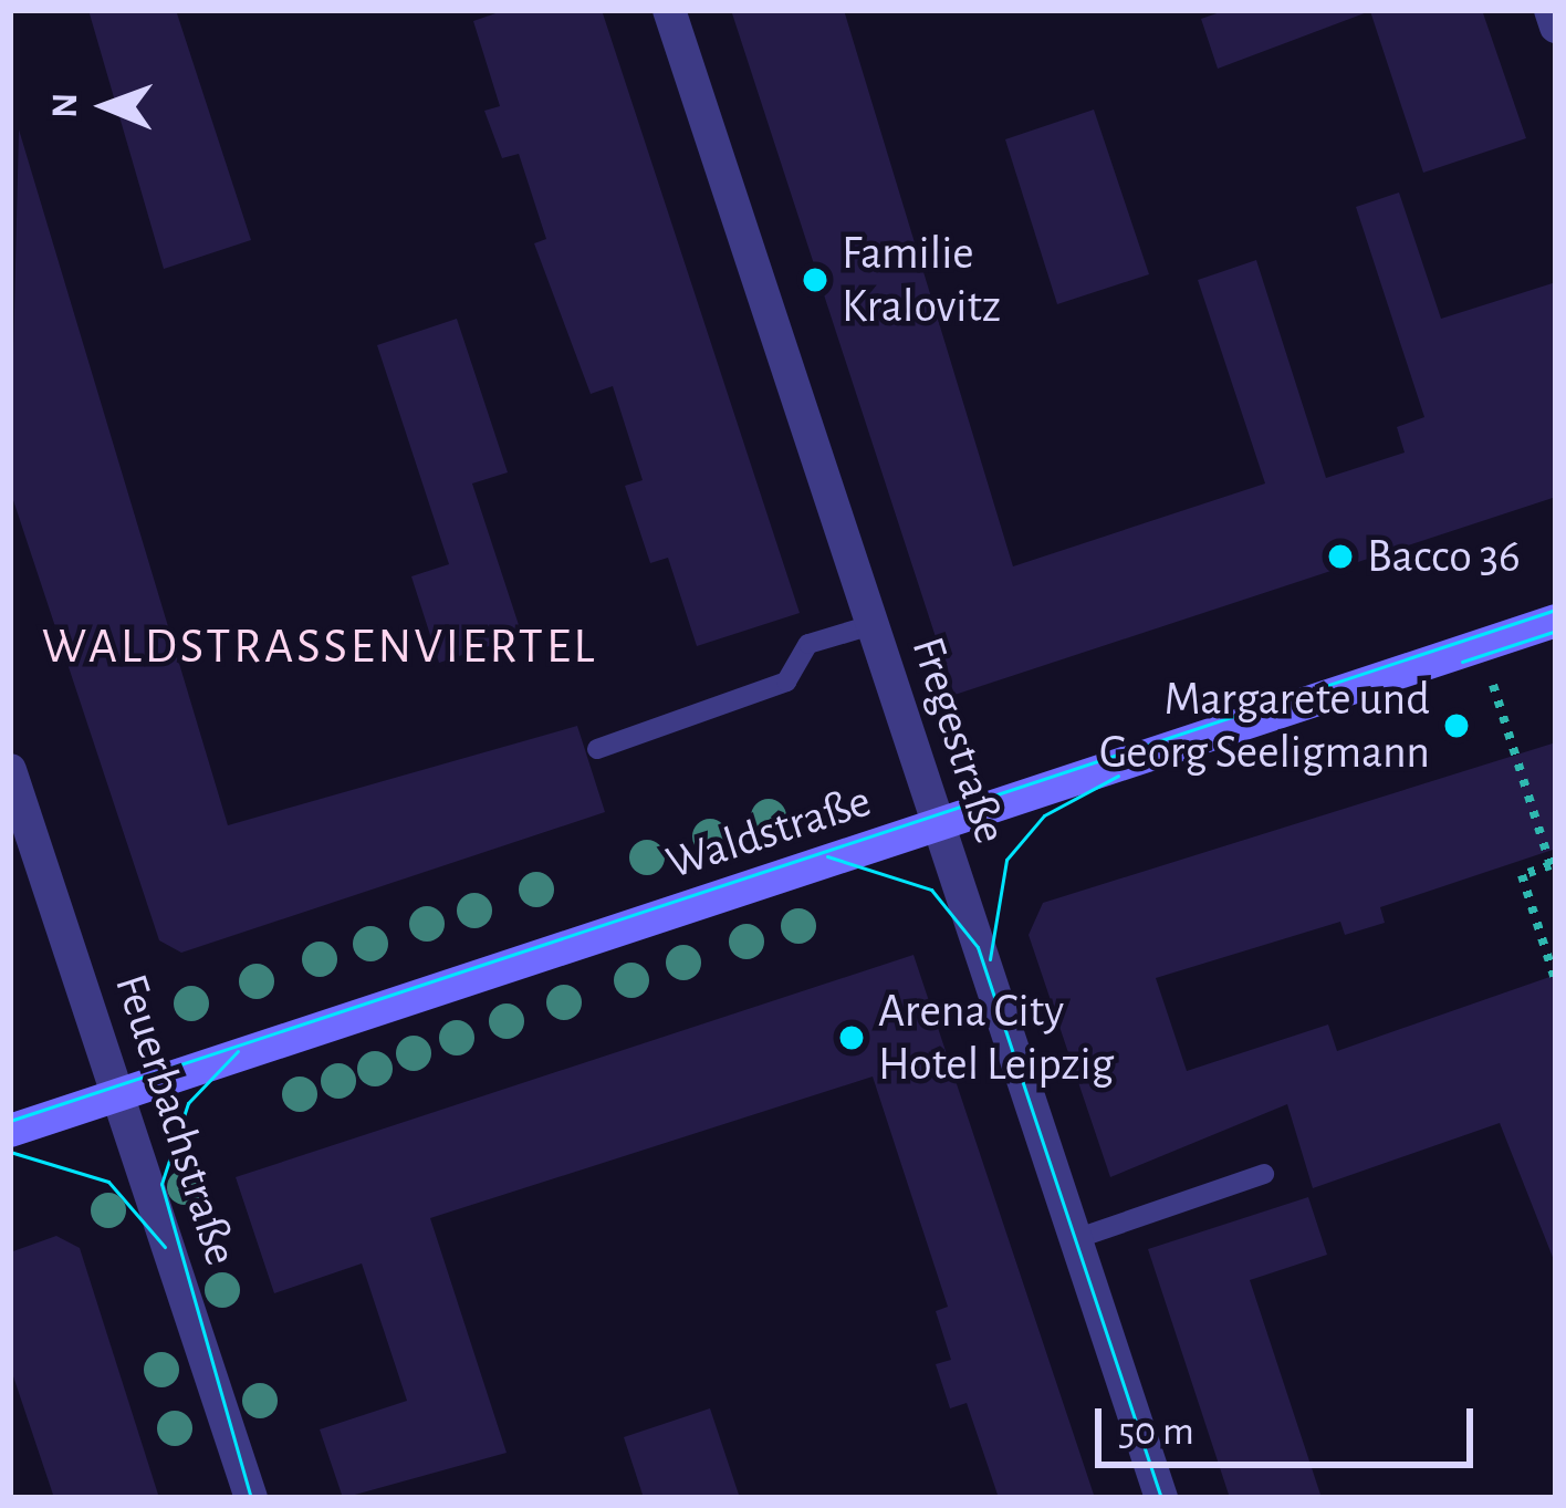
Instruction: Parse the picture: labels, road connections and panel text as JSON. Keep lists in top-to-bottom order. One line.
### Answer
{"streets":{"main road":["Waldstraße"],"street":["Fregestraße","Feuerbachstraße"]},"crossings":[["Fregestraße","Waldstraße"],["Waldstraße","Feuerbachstraße"]],"districts":["WALDSTRASSENVIERTEL"],"places":["Familie Kralovitz","Bacco 36","Margarete und Georg Seeligmann","Arena City Hotel Leipzig"],"scale_bar":"50 m","north":"left"}
